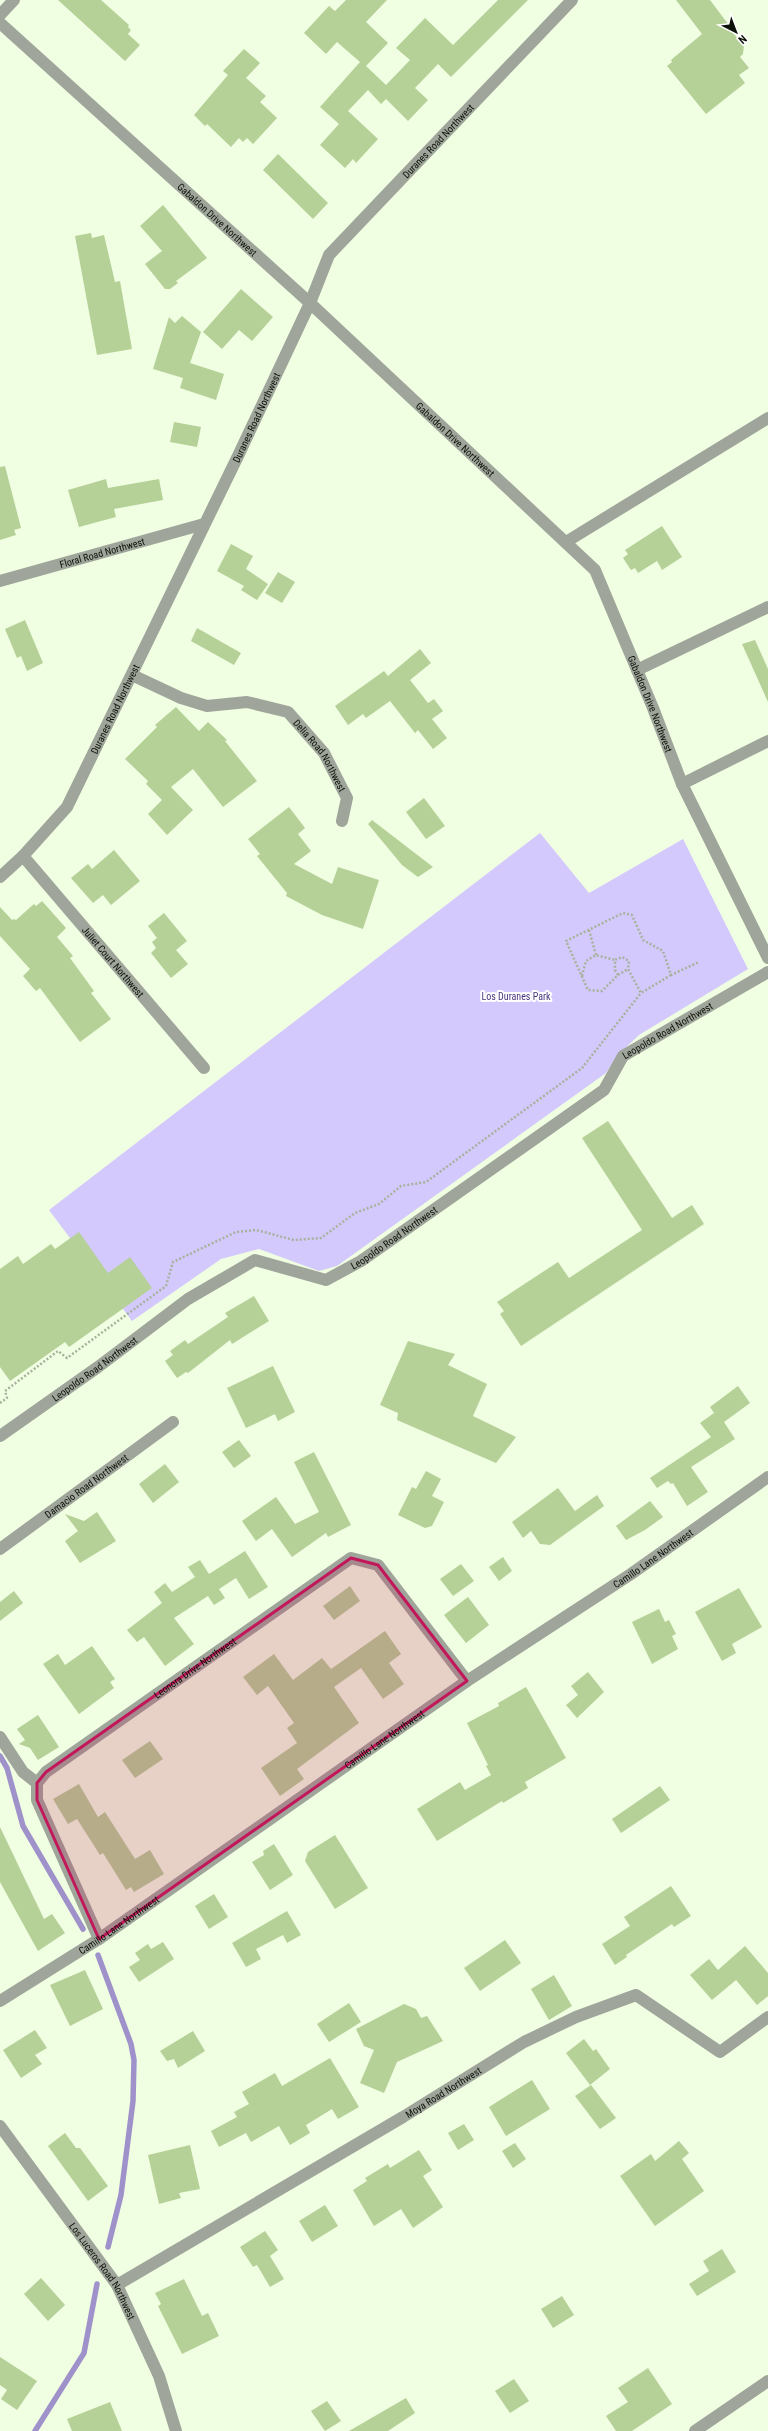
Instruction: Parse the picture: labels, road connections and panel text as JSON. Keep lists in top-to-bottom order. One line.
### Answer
{"streets":{"street":["Duranes Road Northwest","Gabaldon Drive Northwest","Floral Road Northwest","Delia Road Northwest","Juliet Court Northwest","Leopoldo Road Northwest","Damacio Road Northwest","Camillo Lane Northwest","Leonora Drive Northwest","Moya Road Northwest","Los Luceros Road Northwest"]},"crossings":[["Duranes Road Northwest","Gabaldon Drive Northwest"],["Duranes Road Northwest","Floral Road Northwest"],["Duranes Road Northwest","Delia Road Northwest"],["Duranes Road Northwest","Juliet Court Northwest"],["Camillo Lane Northwest","Leonora Drive Northwest"],["Moya Road Northwest","Los Luceros Road Northwest"]],"parks":["Los Duranes Park"],"north":"bottom right"}
